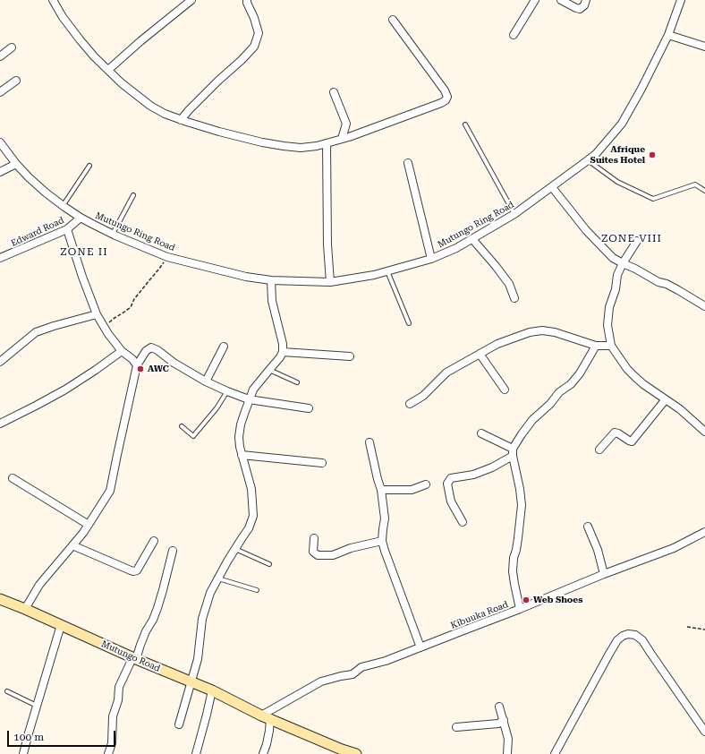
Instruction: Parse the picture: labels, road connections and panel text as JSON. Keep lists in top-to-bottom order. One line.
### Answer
{"streets":{"main road":["Mutungo Road"],"street":["Mutungo Ring Road","Edward Road","Kibuuka Road"]},"crossings":[["Mutungo Ring Road","Edward Road"],["Kibuuka Road","Mutungo Road"]],"districts":["ZONE VIII","ZONE II"],"places":["Afrique Suites Hotel","AWC","Web Shoes"],"scale_bar":"100 m"}
